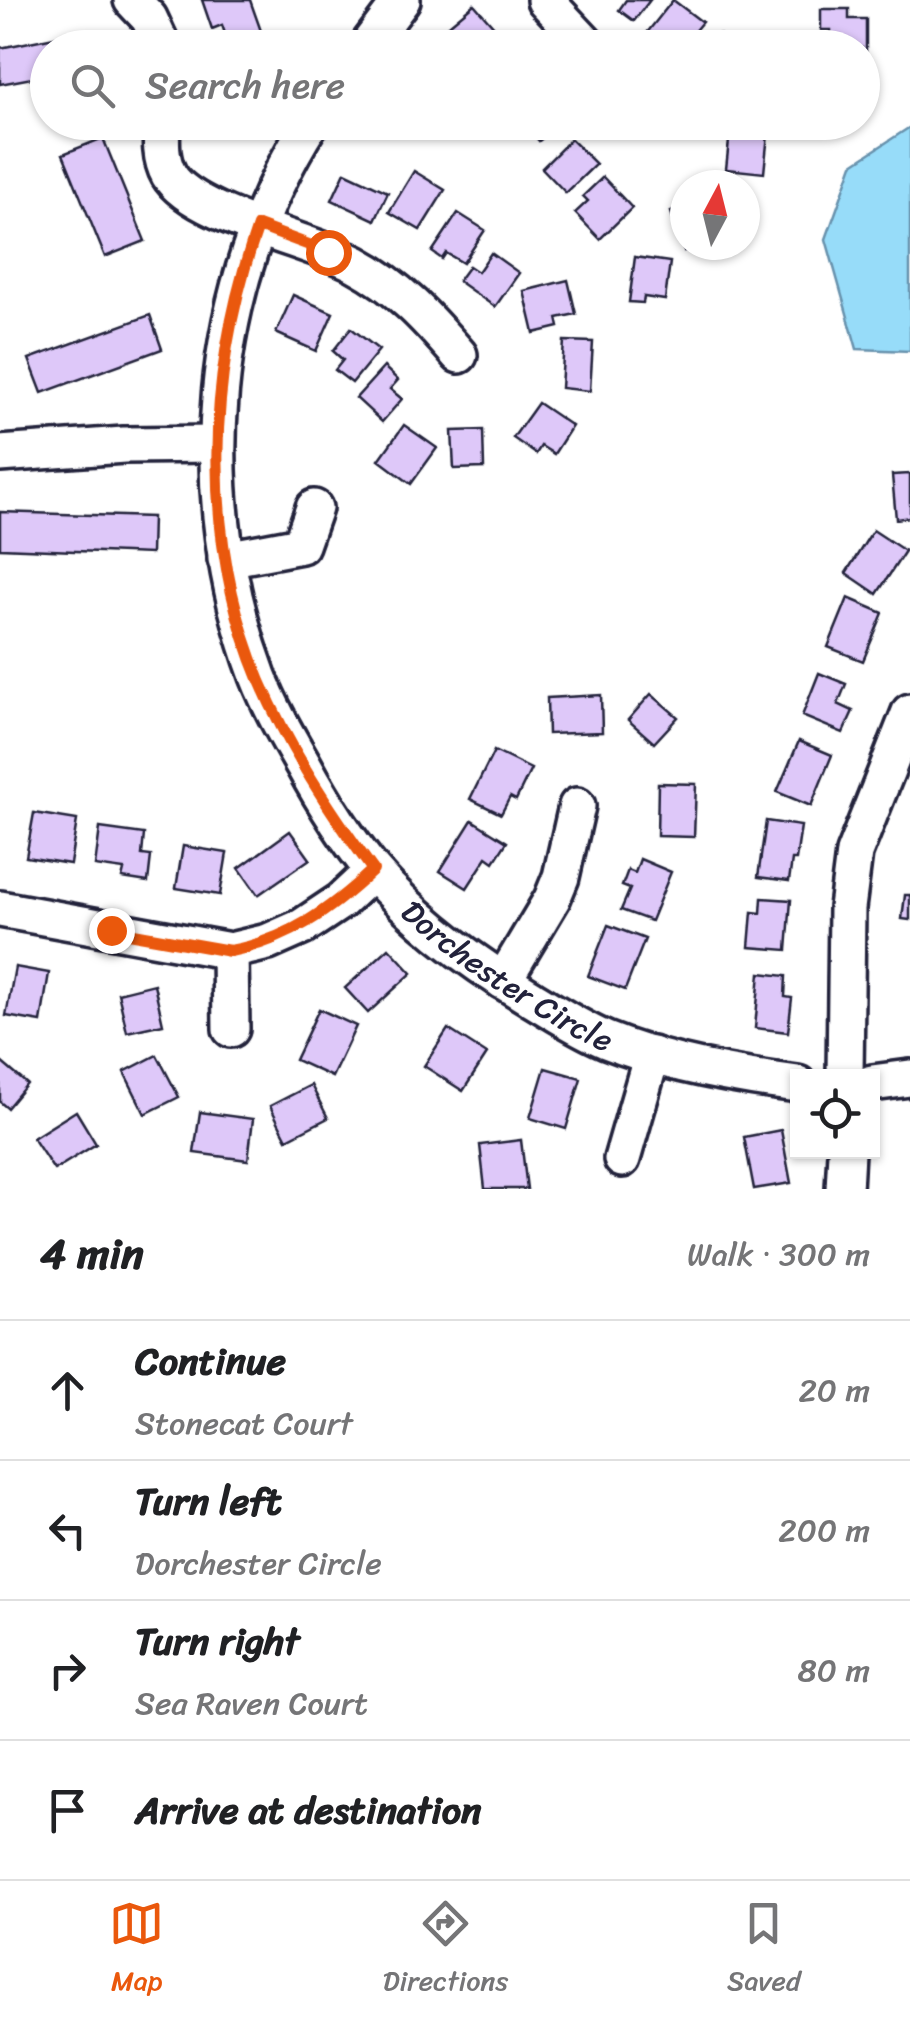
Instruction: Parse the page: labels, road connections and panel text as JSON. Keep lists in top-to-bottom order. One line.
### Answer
{"streets":{"street":["Dorchester Circle"]},"north":"top","page":{"search":"Search here","heading":["4 min","Walk · 300 m"],"list":[["Continue","Stonecat Court","20 m"],["Turn left","Dorchester Circle","200 m"],["Turn right","Sea Raven Court","80 m"],"Arrive at destination"],"nav":["Map","Directions","Saved"]}}
